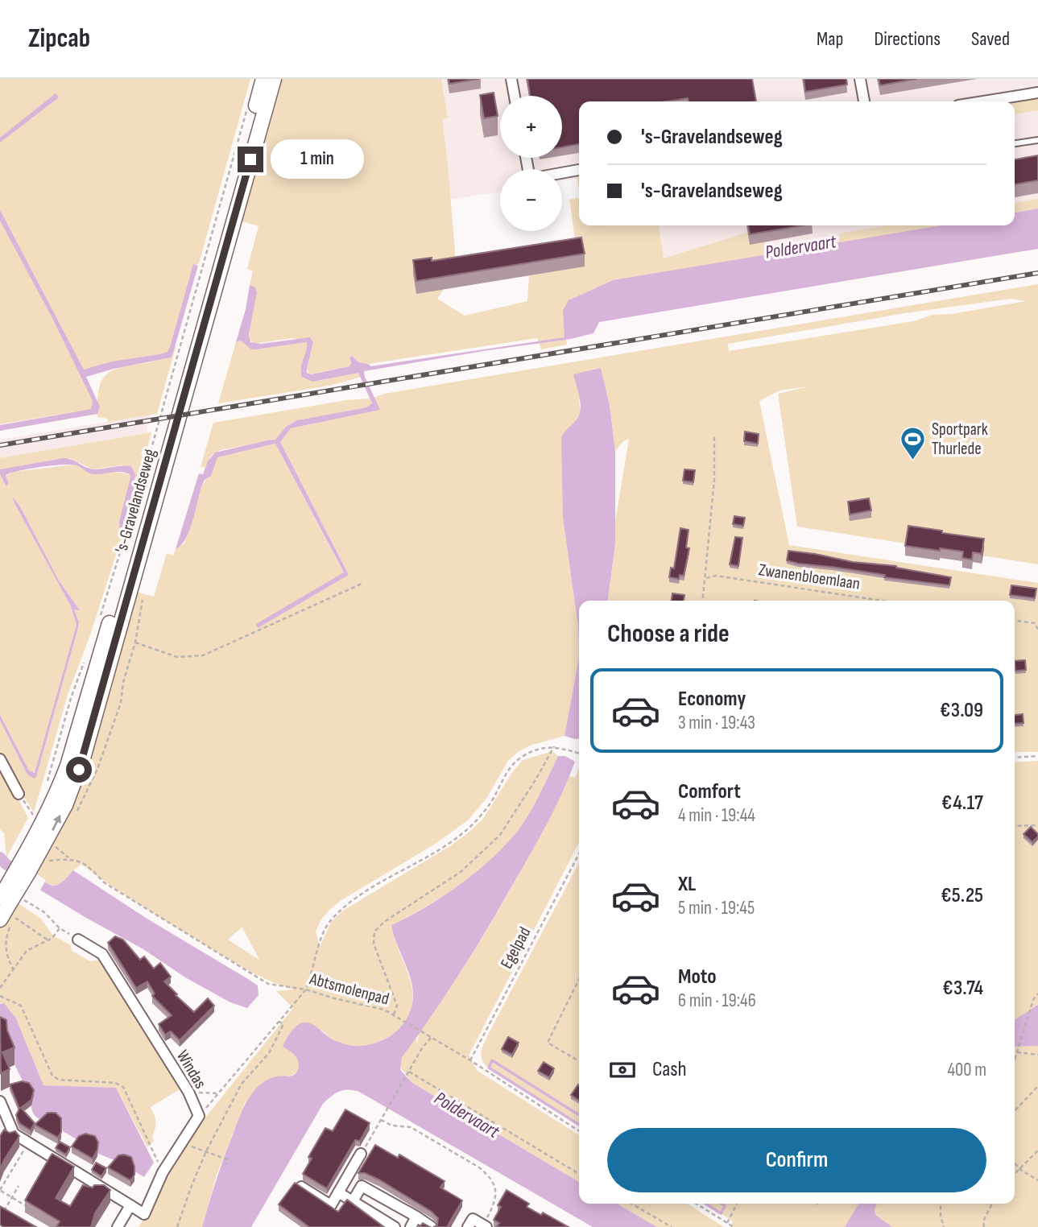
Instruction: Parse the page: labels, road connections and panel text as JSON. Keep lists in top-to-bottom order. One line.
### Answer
{"streets":{"main road":["'s-Gravelandseweg"],"street":["Windas"],"path":["Zwanenbloemlaan","Egelpad","Abtsmolenpad"]},"crossings":[["Egelpad","Abtsmolenpad"]],"water":["Poldervaart"],"places":{"sports":["Sportpark Thurlede"]},"page":{"header":"Zipcab","nav":["Map","Directions","Saved"],"map_buttons":["+","−"],"banner":["'s-Gravelandseweg","'s-Gravelandseweg"],"bubble":"1 min","heading":"Choose a ride","list":[{"name":"Economy","note":"3 min · 19:43","value":"€3.09"},{"name":"Comfort","note":"4 min · 19:44","value":"€4.17"},{"name":"XL","note":"5 min · 19:45","value":"€5.25"},{"name":"Moto","note":"6 min · 19:46","value":"€3.74"}],"pay":["Cash","400 m"],"buttons":"Confirm"}}
